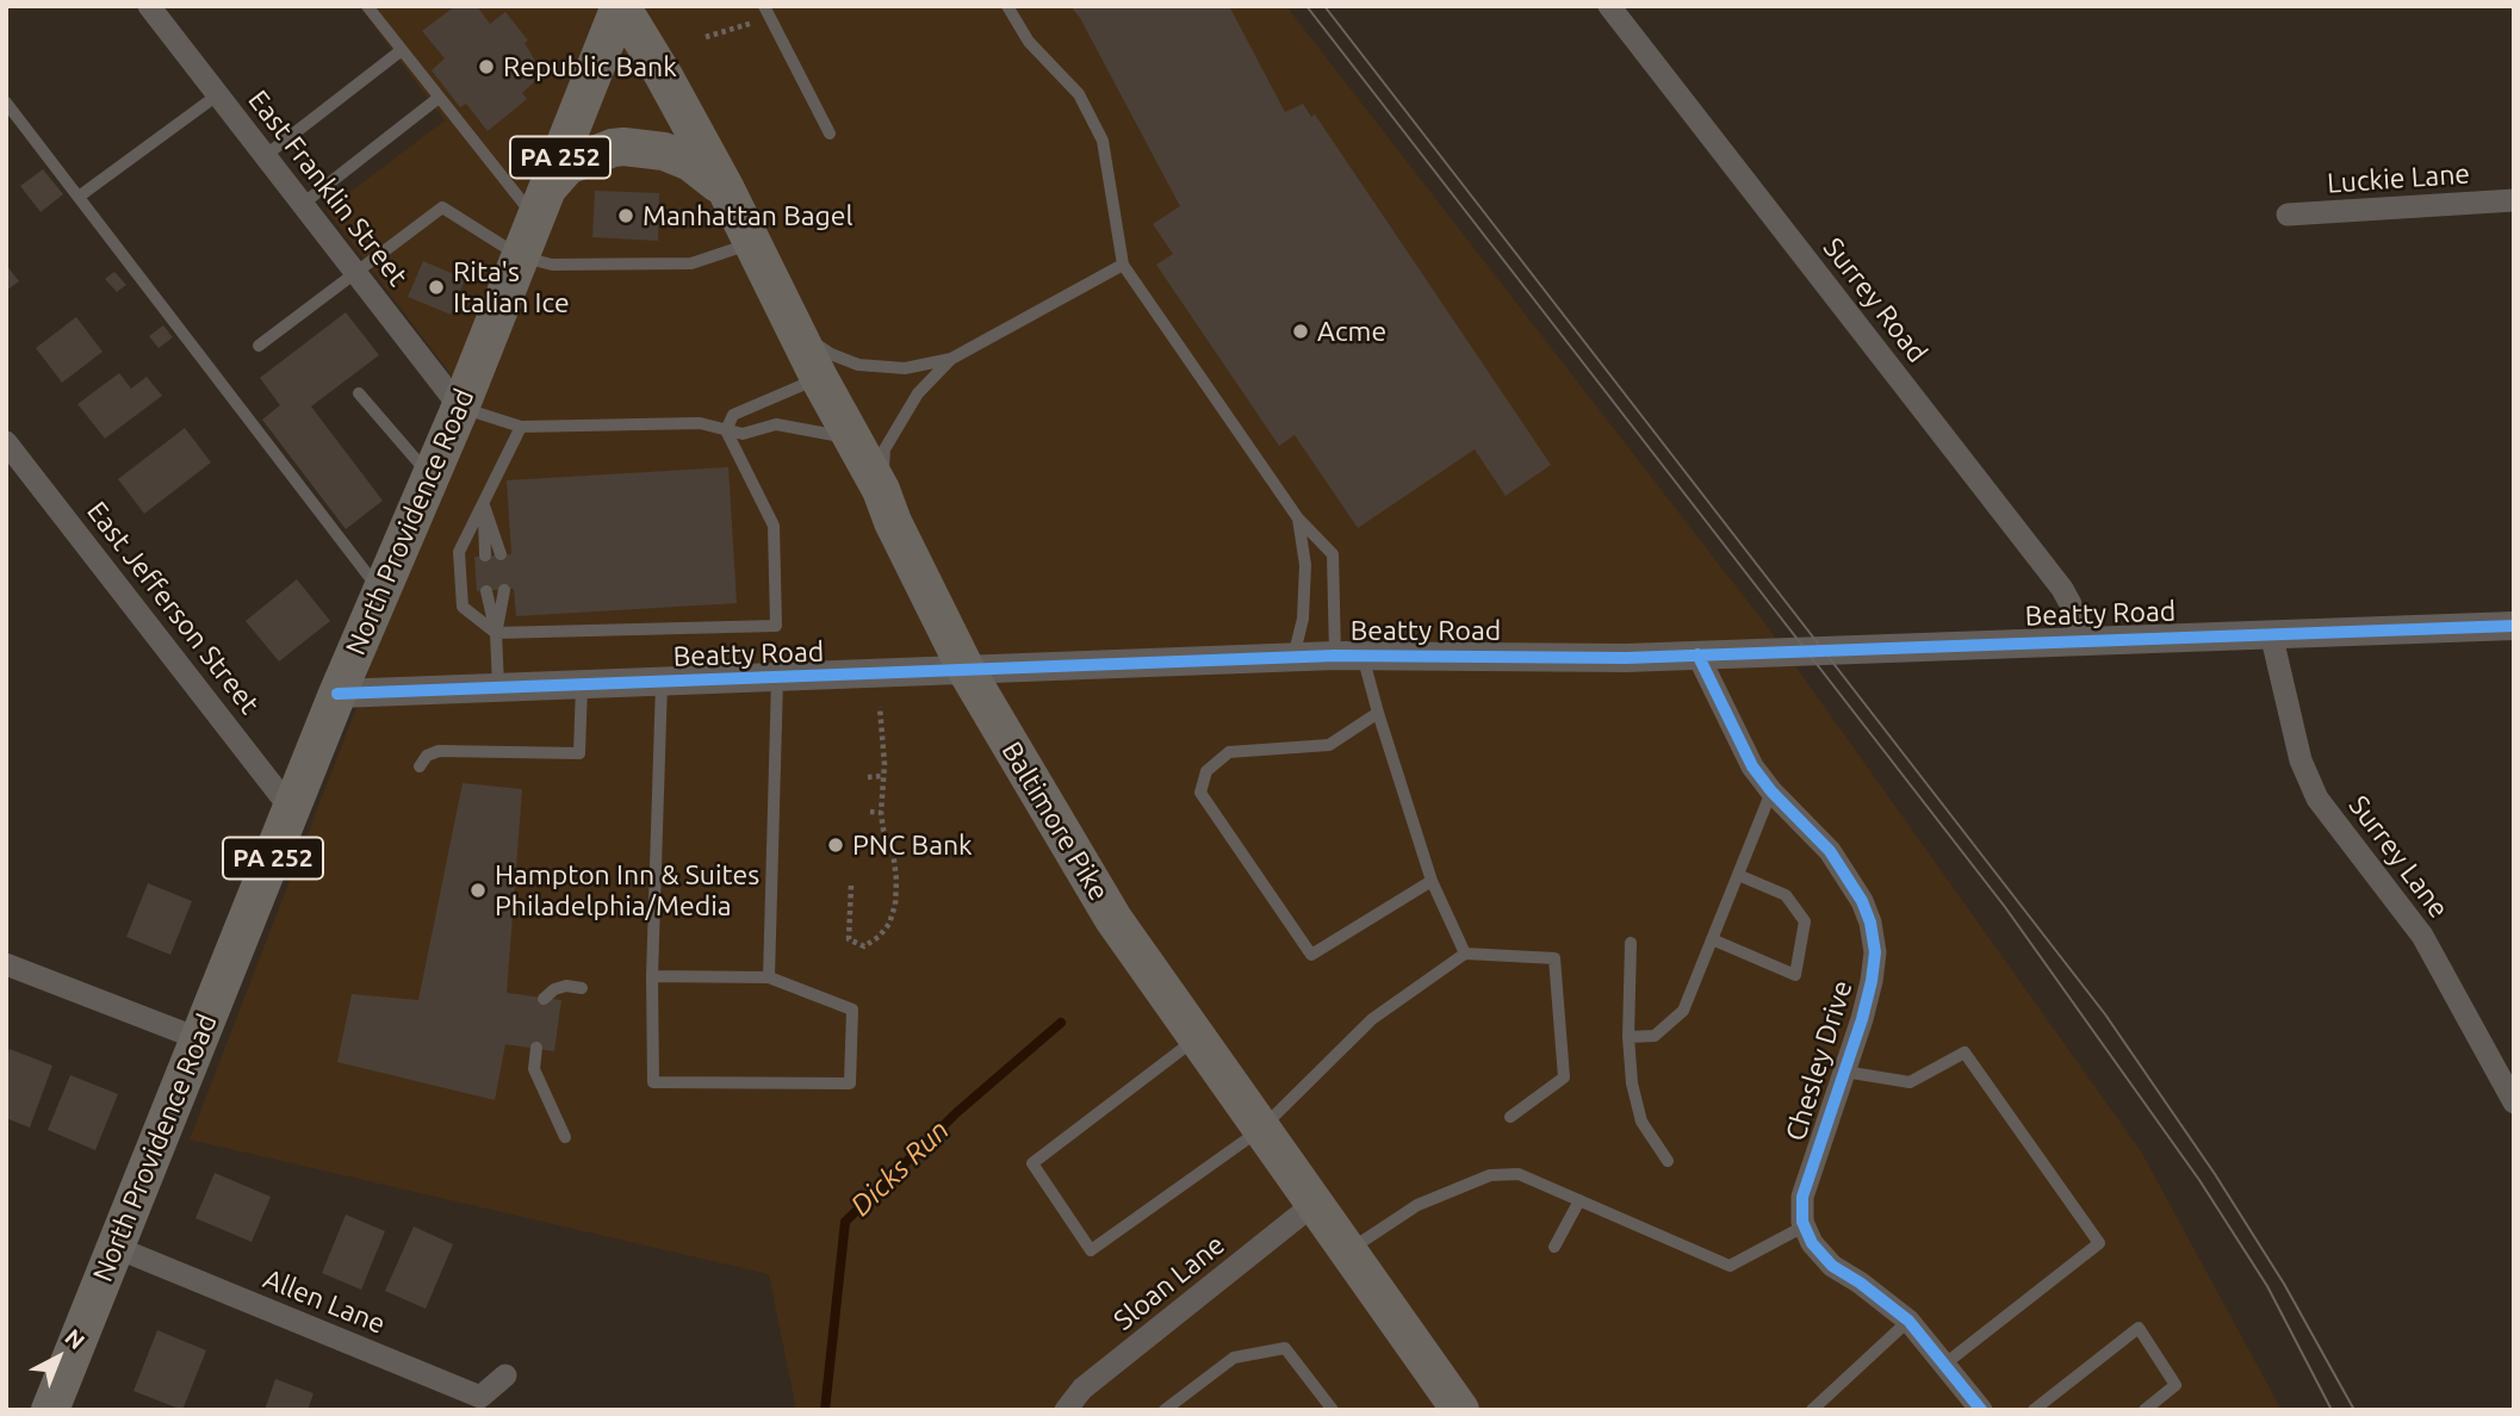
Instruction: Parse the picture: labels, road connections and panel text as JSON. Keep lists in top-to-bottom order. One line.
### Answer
{"streets":{"main road":["PA 252","North Providence Road","Baltimore Pike"],"street":["Luckie Lane","East Franklin Street","Surrey Road","East Jefferson Street","Beatty Road","Surrey Lane","Chesley Drive","Sloan Lane","Allen Lane"]},"crossings":[["East Franklin Street","North Providence Road"],["Surrey Road","Beatty Road"],["North Providence Road","East Jefferson Street"],["North Providence Road","Beatty Road"],["North Providence Road","Baltimore Pike"],["North Providence Road","Allen Lane"],["Beatty Road","Baltimore Pike"],["Beatty Road","Surrey Lane"],["Beatty Road","Chesley Drive"],["Baltimore Pike","Sloan Lane"]],"water":["Dicks Run"],"places":["Republic Bank","Manhattan Bagel","Rita's Italian Ice","Acme","PNC Bank","Hampton Inn & Suites Philadelphia/Media"],"north":"top right"}
